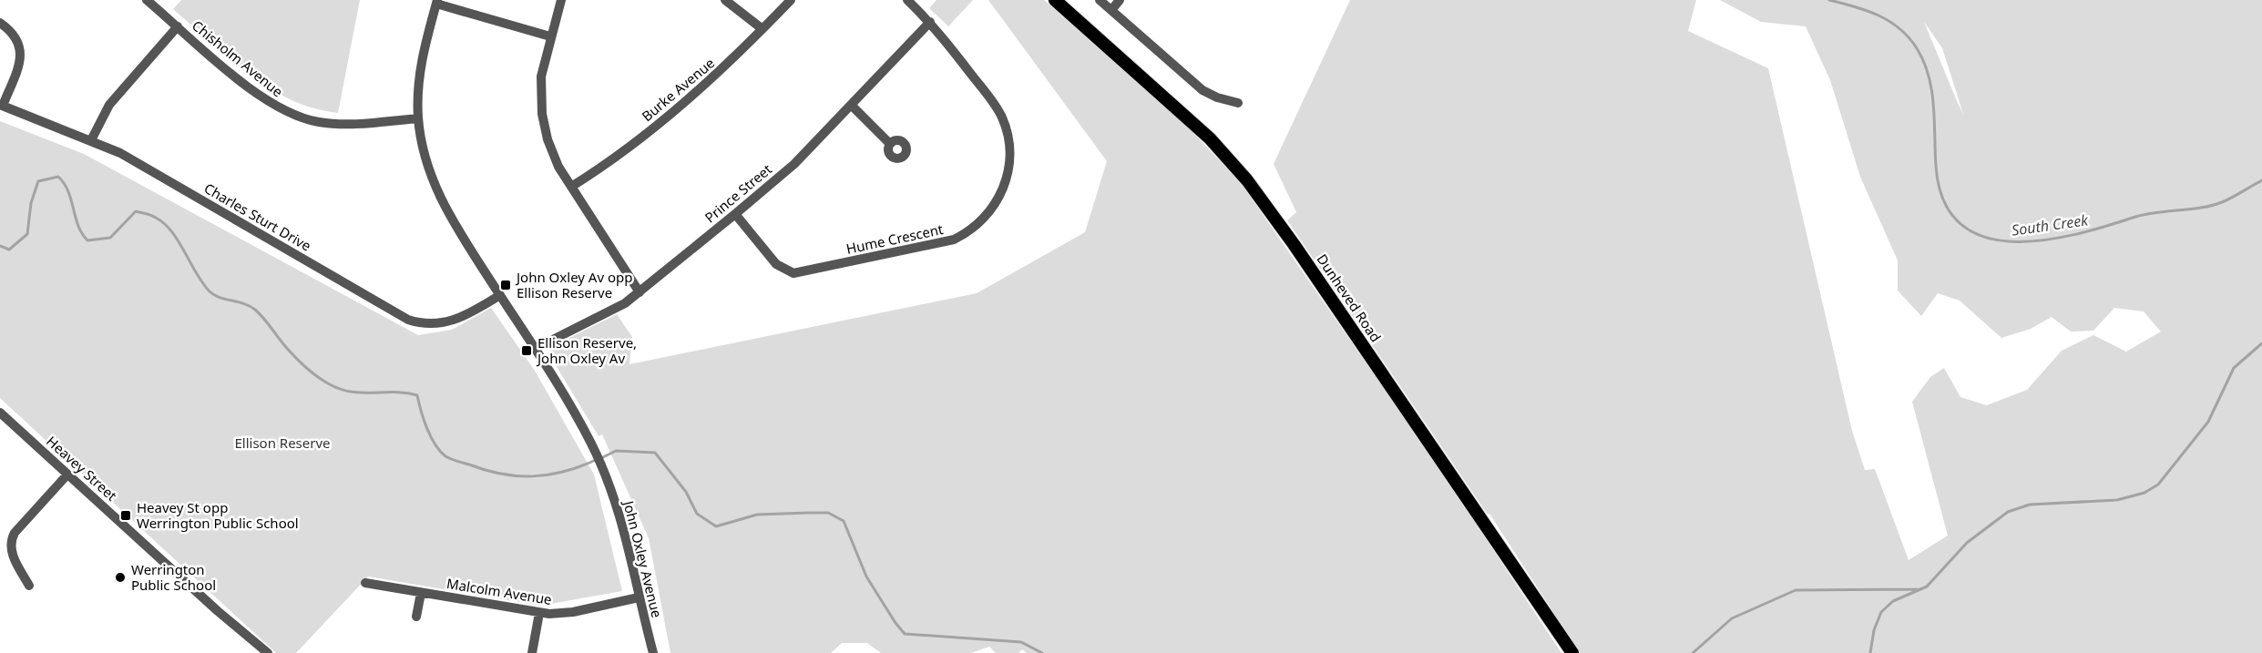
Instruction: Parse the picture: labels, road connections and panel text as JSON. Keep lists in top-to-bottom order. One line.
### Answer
{"streets":{"main road":["Dunheved Road"],"street":["Chisholm Avenue","Burke Avenue","Prince Street","Charles Sturt Drive","Hume Crescent","Heavey Street","John Oxley Avenue","Malcolm Avenue"]},"crossings":[["Chisholm Avenue","John Oxley Avenue"],["Prince Street","Hume Crescent"],["Prince Street","John Oxley Avenue"],["Charles Sturt Drive","John Oxley Avenue"],["John Oxley Avenue","Malcolm Avenue"]],"water":["South Creek"],"parks":["Ellison Reserve"],"places":{"transit":["John Oxley Av opp Ellison Reserve","Ellison Reserve, John Oxley Av","Heavey St opp Werrington Public School"],"other":["Werrington Public School"]}}
